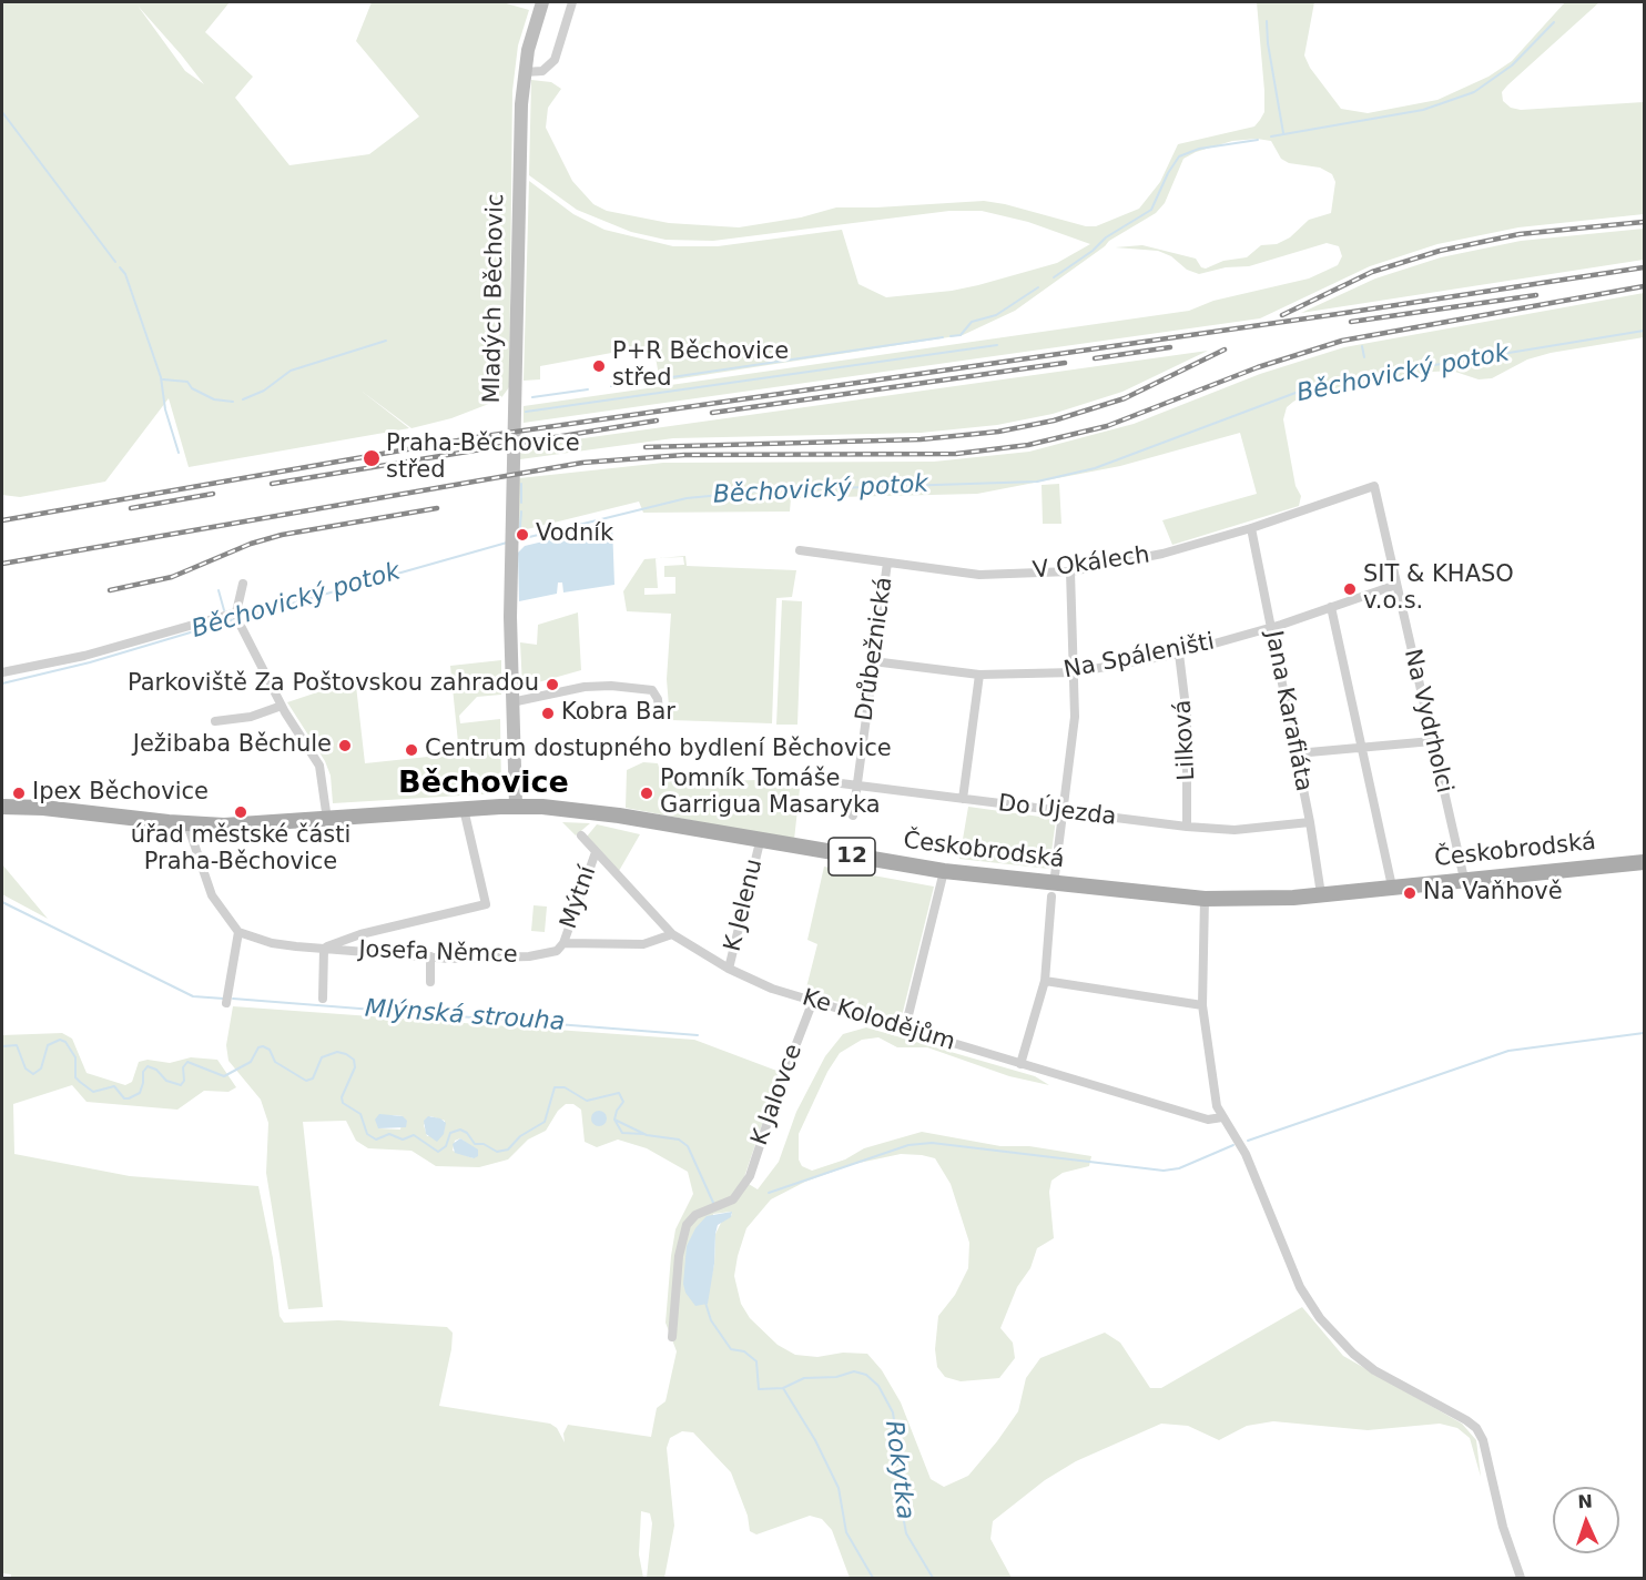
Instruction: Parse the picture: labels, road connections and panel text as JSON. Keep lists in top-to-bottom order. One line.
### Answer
{"streets":{"main road":["Českobrodská","12"],"street":["Mladých Běchovic","V Okálech","Drůbežnická","Na Spáleništi","Jana Karafiáta","Na Vydrholci","Lilková","Do Újezda","Mýtní","K Jelenu","Josefa Němce","Ke Kolodějům","K Jalovce"]},"crossings":[["Mladých Běchovic","Českobrodská"],["V Okálech","Drůbežnická"],["V Okálech","Jana Karafiáta"],["V Okálech","Na Vydrholci"],["Drůbežnická","Na Spáleništi"],["Drůbežnická","Do Újezda"],["Na Spáleništi","Jana Karafiáta"],["Na Spáleništi","Na Vydrholci"],["Na Spáleništi","Lilková"],["Jana Karafiáta","Do Újezda"],["Jana Karafiáta","Českobrodská"],["Na Vydrholci","Českobrodská"],["Lilková","Do Újezda"],["Českobrodská","K Jelenu"],["Mýtní","Josefa Němce"],["Mýtní","Ke Kolodějům"],["K Jelenu","Ke Kolodějům"],["Josefa Němce","Ke Kolodějům"],["Ke Kolodějům","K Jalovce"]],"districts":["Běchovice"],"water":["Běchovický potok","Mlýnská strouha","Rokytka"],"places":["P+R Běchovice střed","Praha-Běchovice střed","Vodník","SIT & KHASO v.o.s.","Parkoviště Za Poštovskou zahradou","Kobra Bar","Ježibaba Běchule","Centrum dostupného bydlení Běchovice","Ipex Běchovice","Pomník Tomáše Garrigua Masaryka","úřad městské části Praha-Běchovice","Na Vaňhově"],"north":"top"}
